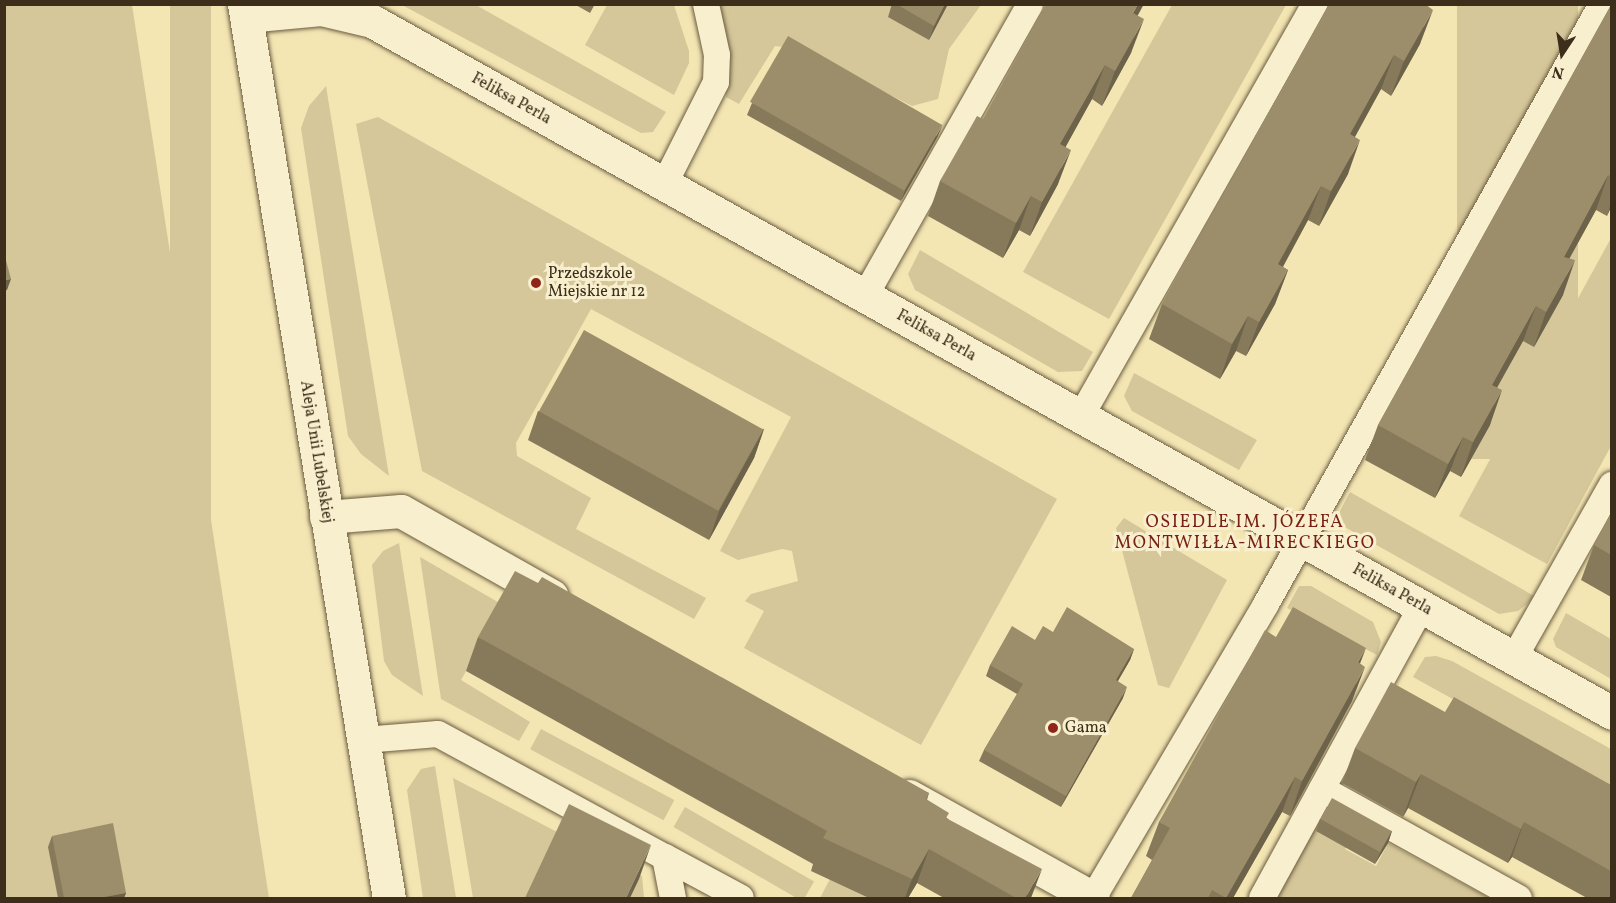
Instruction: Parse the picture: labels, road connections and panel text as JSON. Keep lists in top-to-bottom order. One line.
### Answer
{"streets":{"street":["Feliksa Perla","Aleja Unii Lubelskiej"]},"crossings":[["Feliksa Perla","Aleja Unii Lubelskiej"]],"districts":["OSIEDLE IM. JÓZEFA MONTWIŁŁA-MIRECKIEGO"],"places":["Przedszkole Miejskie nr 12","Gama"],"north":"bottom"}
